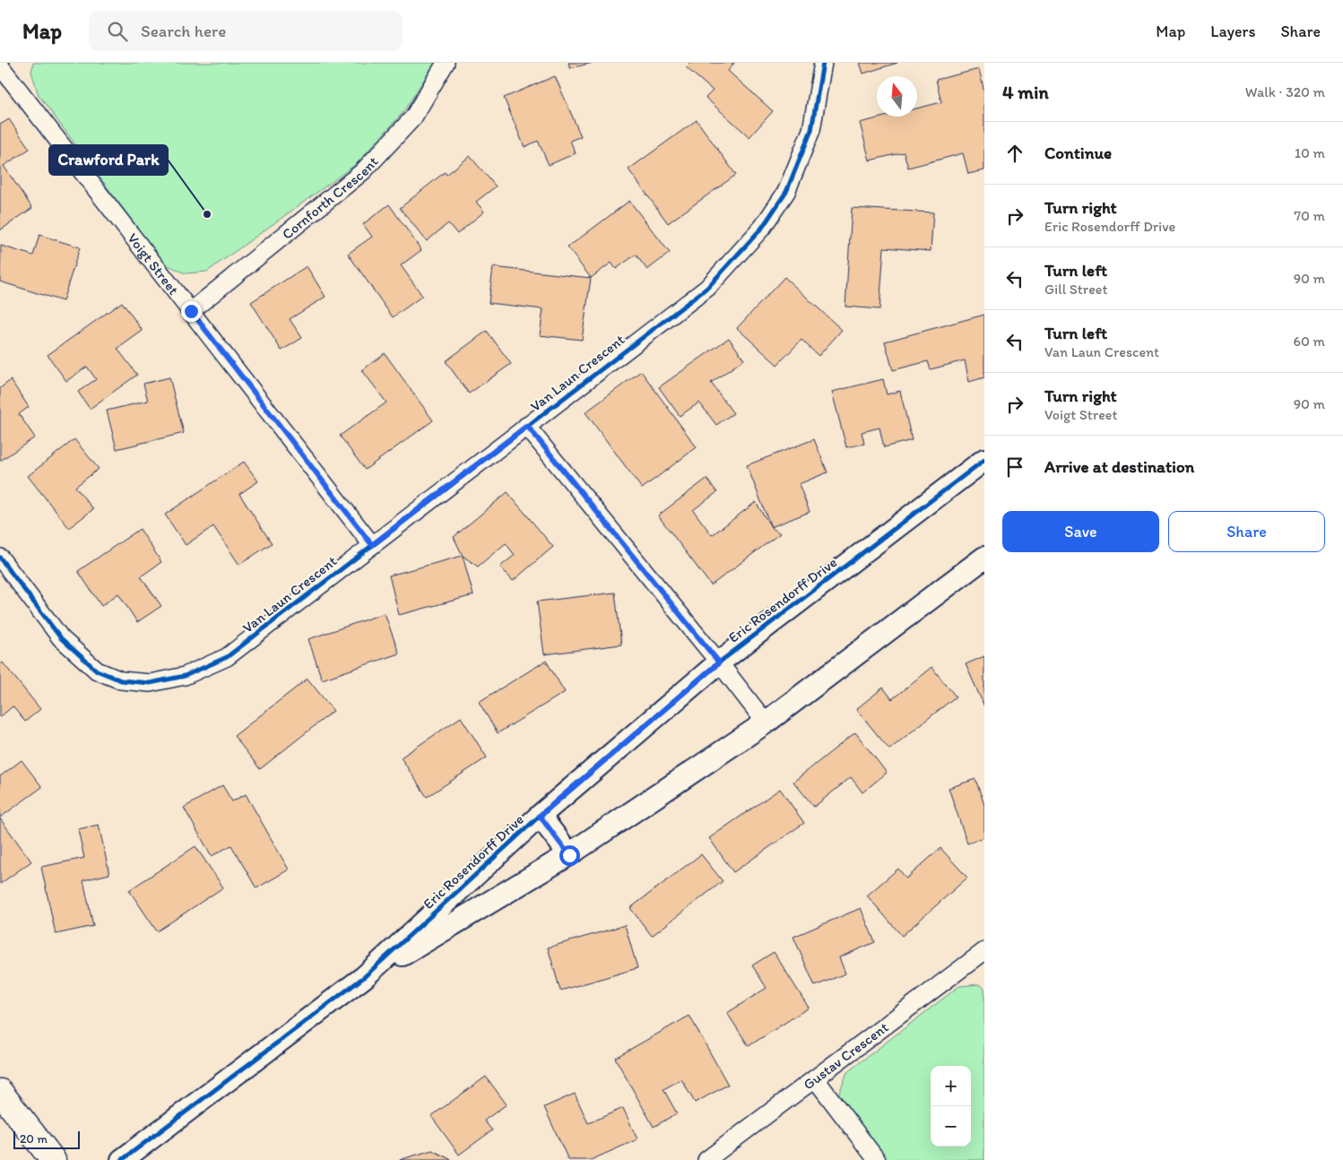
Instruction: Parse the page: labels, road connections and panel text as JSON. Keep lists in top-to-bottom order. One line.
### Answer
{"streets":{"street":["Cornforth Crescent","Voigt Street","Van Laun Crescent","Eric Rosendorff Drive","Gustav Crescent"]},"crossings":[["Cornforth Crescent","Voigt Street"],["Voigt Street","Van Laun Crescent"]],"places":["Crawford Park"],"scale_bar":"20 m","north":"top","page":{"header":"Map","search":"Search here","nav":["Map","Layers","Share"],"heading":["4 min","Walk · 320 m"],"list":[["Continue","10 m"],["Turn right","Eric Rosendorff Drive","70 m"],["Turn left","Gill Street","90 m"],["Turn left","Van Laun Crescent","60 m"],["Turn right","Voigt Street","90 m"],"Arrive at destination"],"buttons":["Save","Share"],"map_buttons":["+","−"],"scale":"20 m"}}
